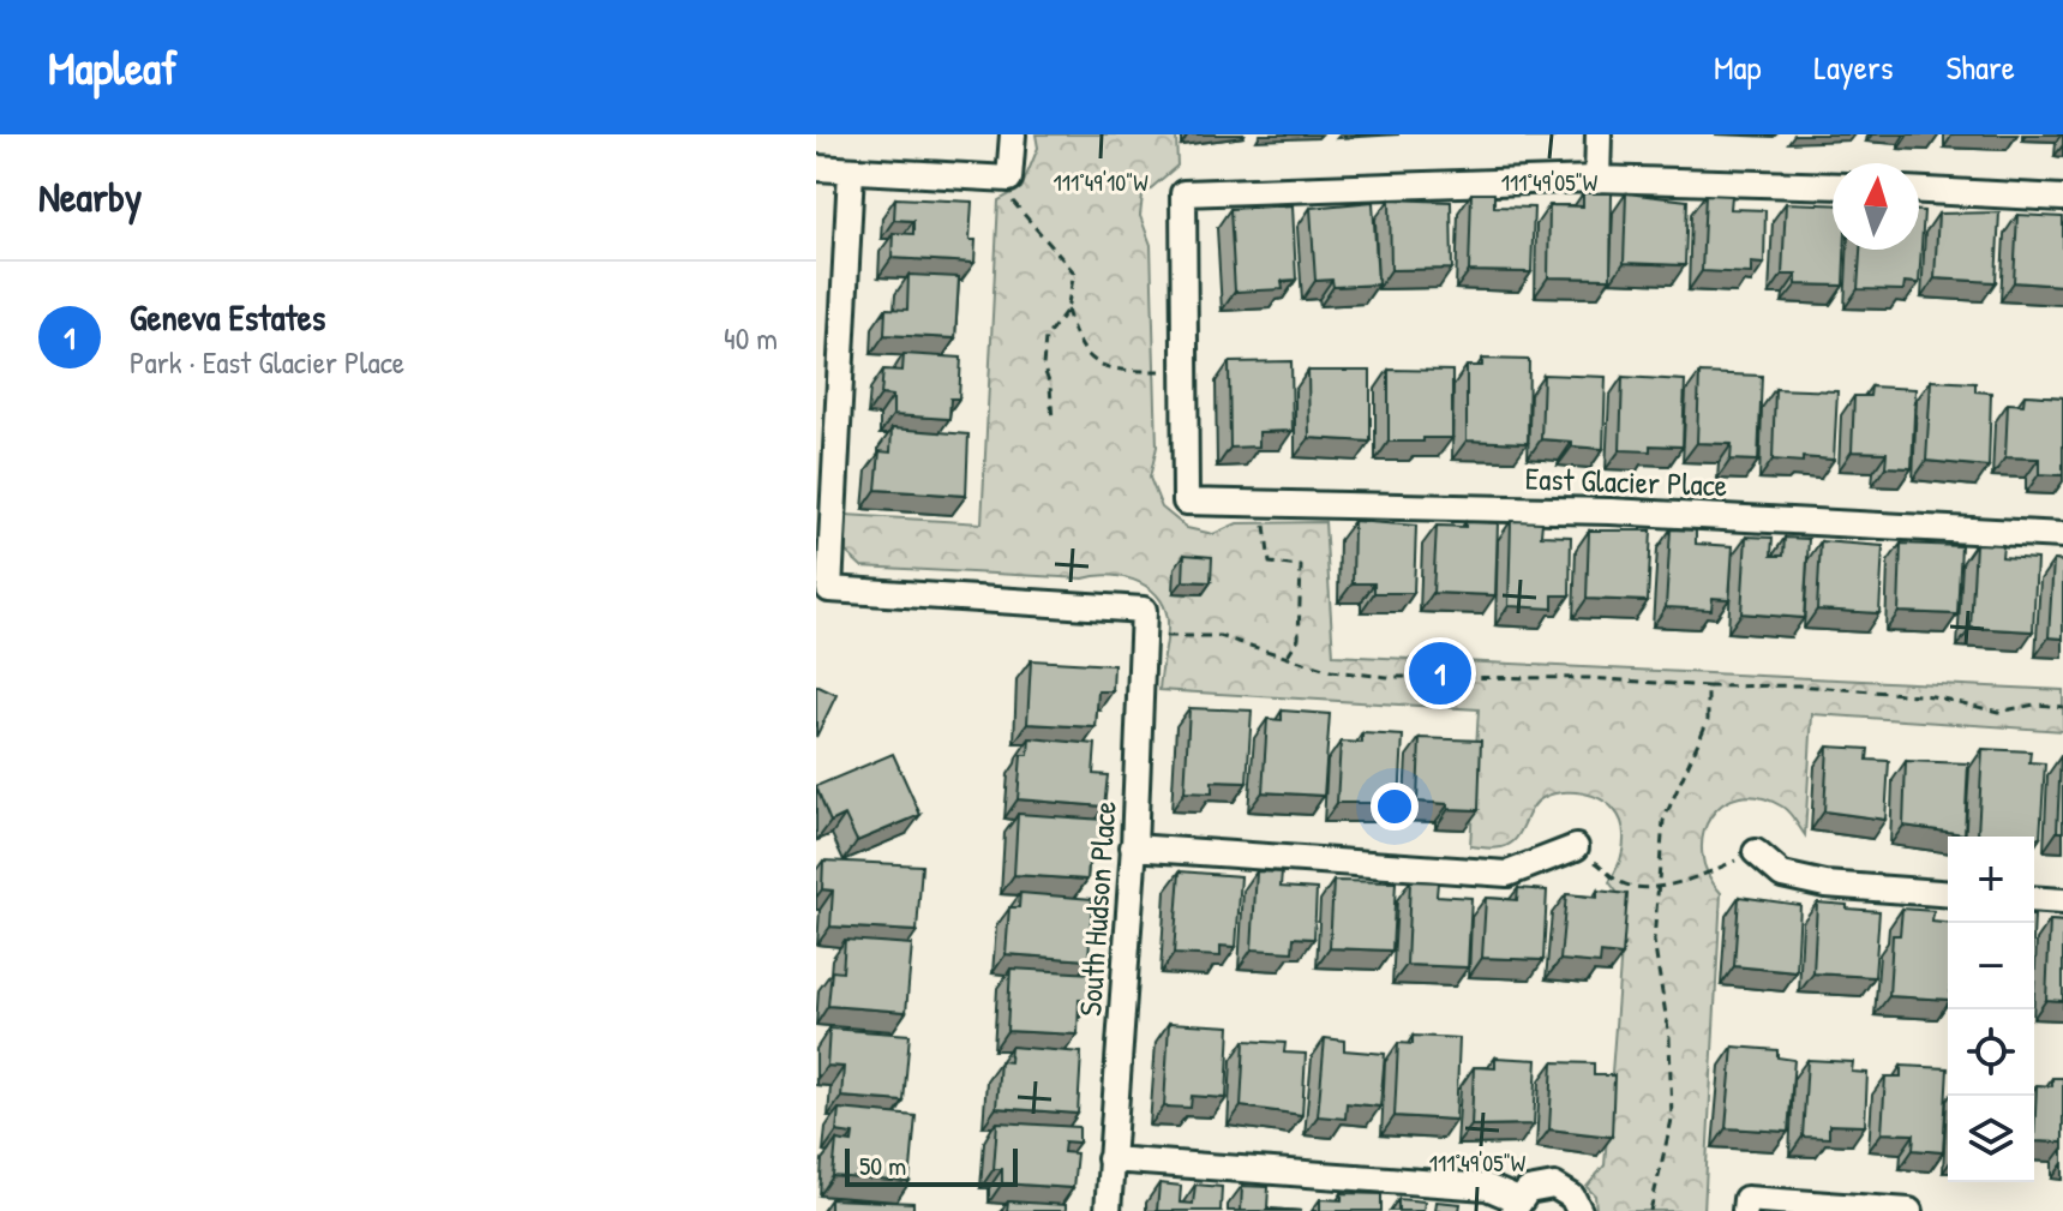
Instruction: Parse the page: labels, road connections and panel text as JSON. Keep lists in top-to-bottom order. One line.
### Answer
{"streets":{"street":["East Glacier Place","South Hudson Place"]},"scale_bar":"50 m","north":"top","page":{"header":"Mapleaf","nav":["Map","Layers","Share"],"heading":"Nearby","list":[{"mark":"1","name":"Geneva Estates","note":"Park · East Glacier Place","value":"40 m"}],"pins":"1","map_buttons":["+","−"],"scale":"50 m"},"coordinates":["111°49'10\"W","111°49'05\"W"]}
